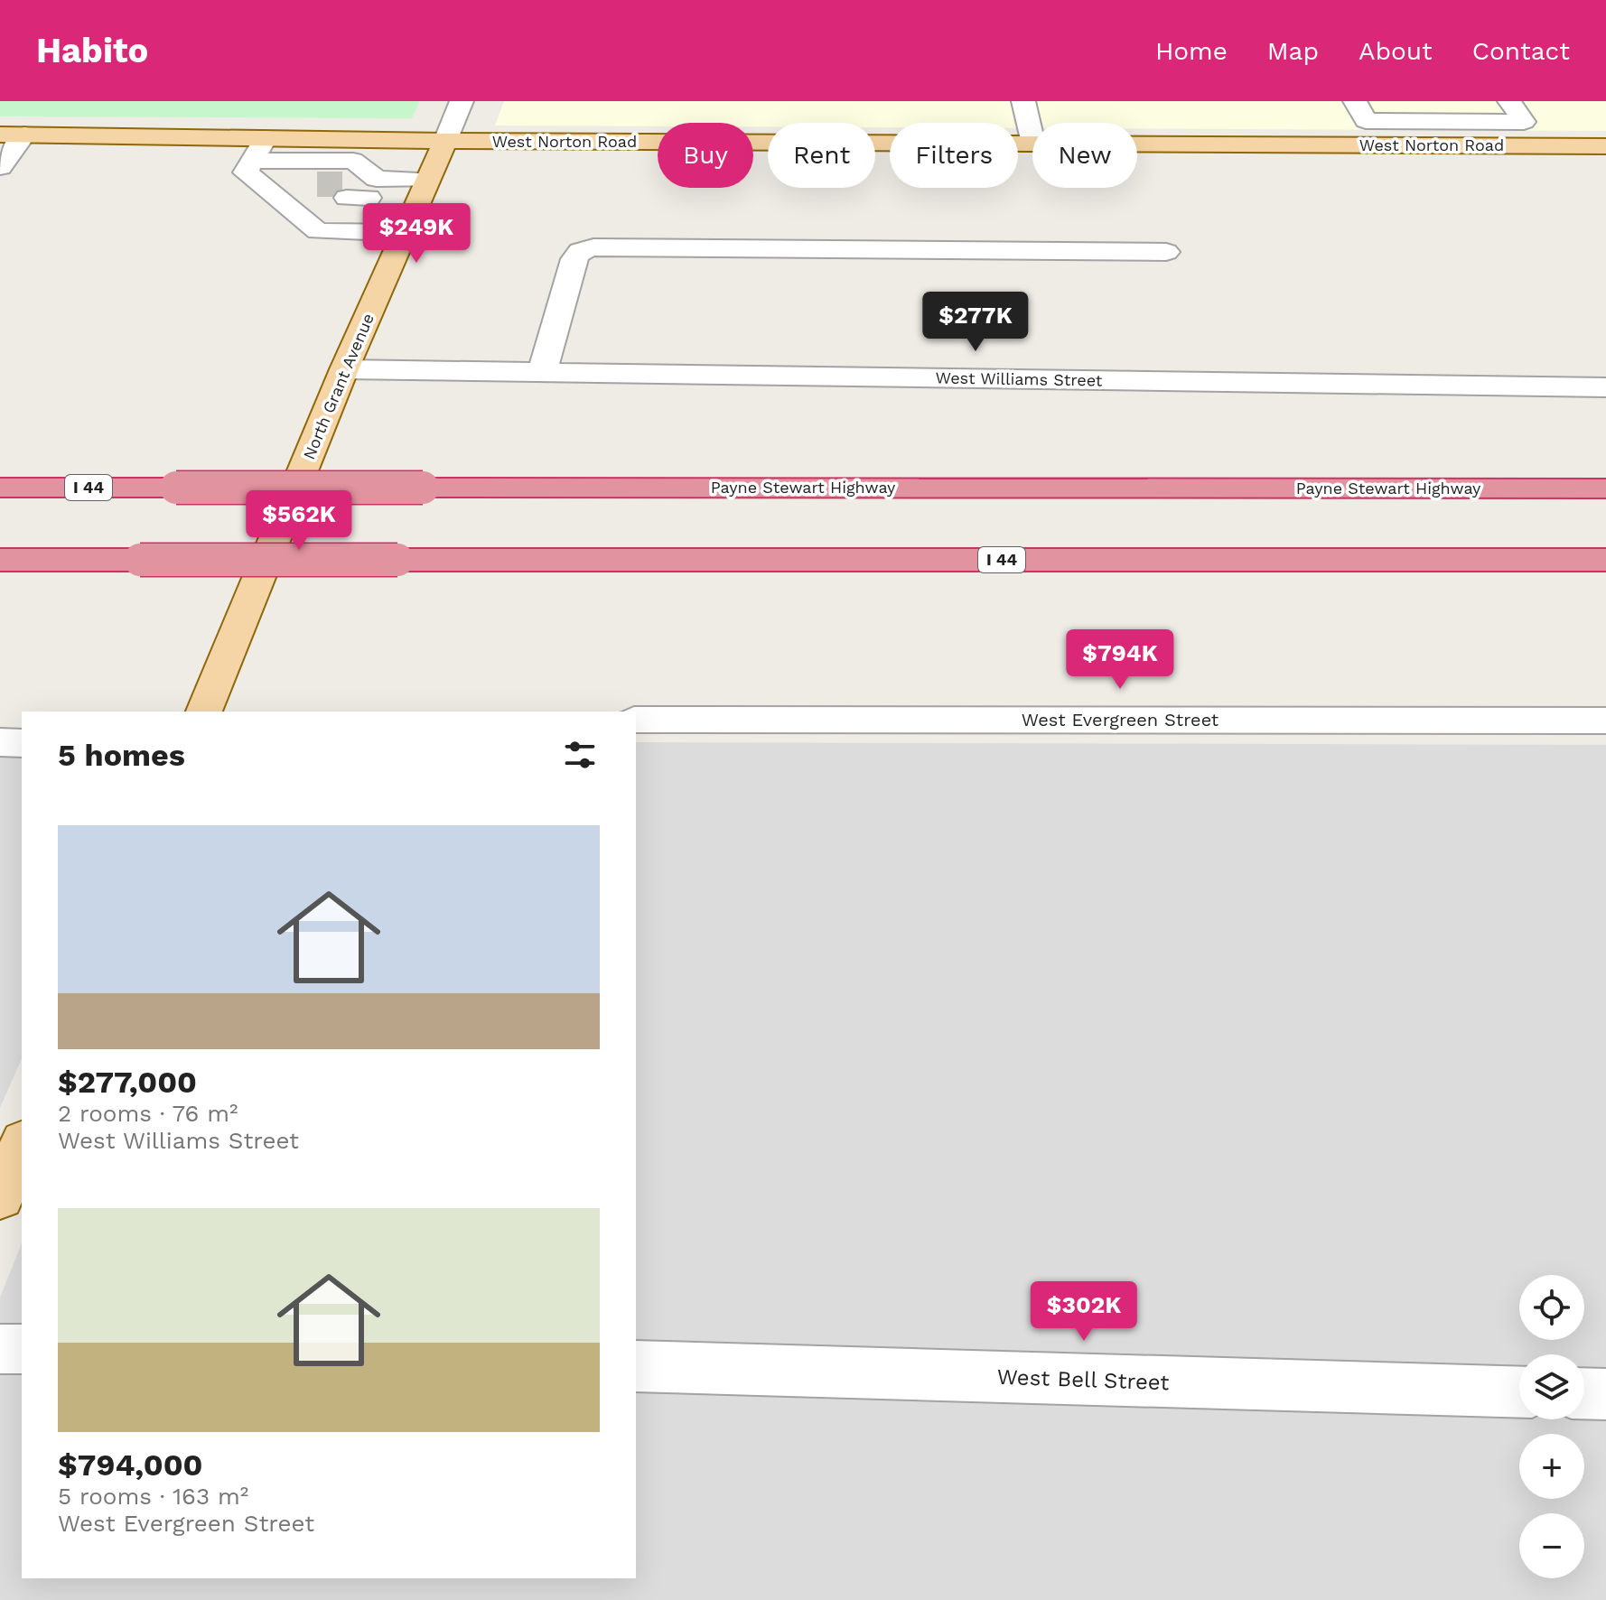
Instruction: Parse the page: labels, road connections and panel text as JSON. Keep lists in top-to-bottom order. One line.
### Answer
{"streets":{"highway":["I 44","Payne Stewart Highway"],"main road":["West Norton Road","North Grant Avenue"],"street":["West Williams Street","West Evergreen Street","West Bell Street"]},"crossings":[["West Norton Road","North Grant Avenue"],["West Williams Street","North Grant Avenue"]],"page":{"header":"Habito","nav":["Home","Map","About","Contact"],"chip":["Buy","Rent","Filters","New"],"price":["$249K","$277K","$562K","$794K","$302K"],"heading":"5 homes","list":[{"name":"$277,000","note":"2 rooms · 76 m² · West Williams Street"},{"name":"$794,000","note":"5 rooms · 163 m² · West Evergreen Street"}],"map_buttons":["+","−"]}}
